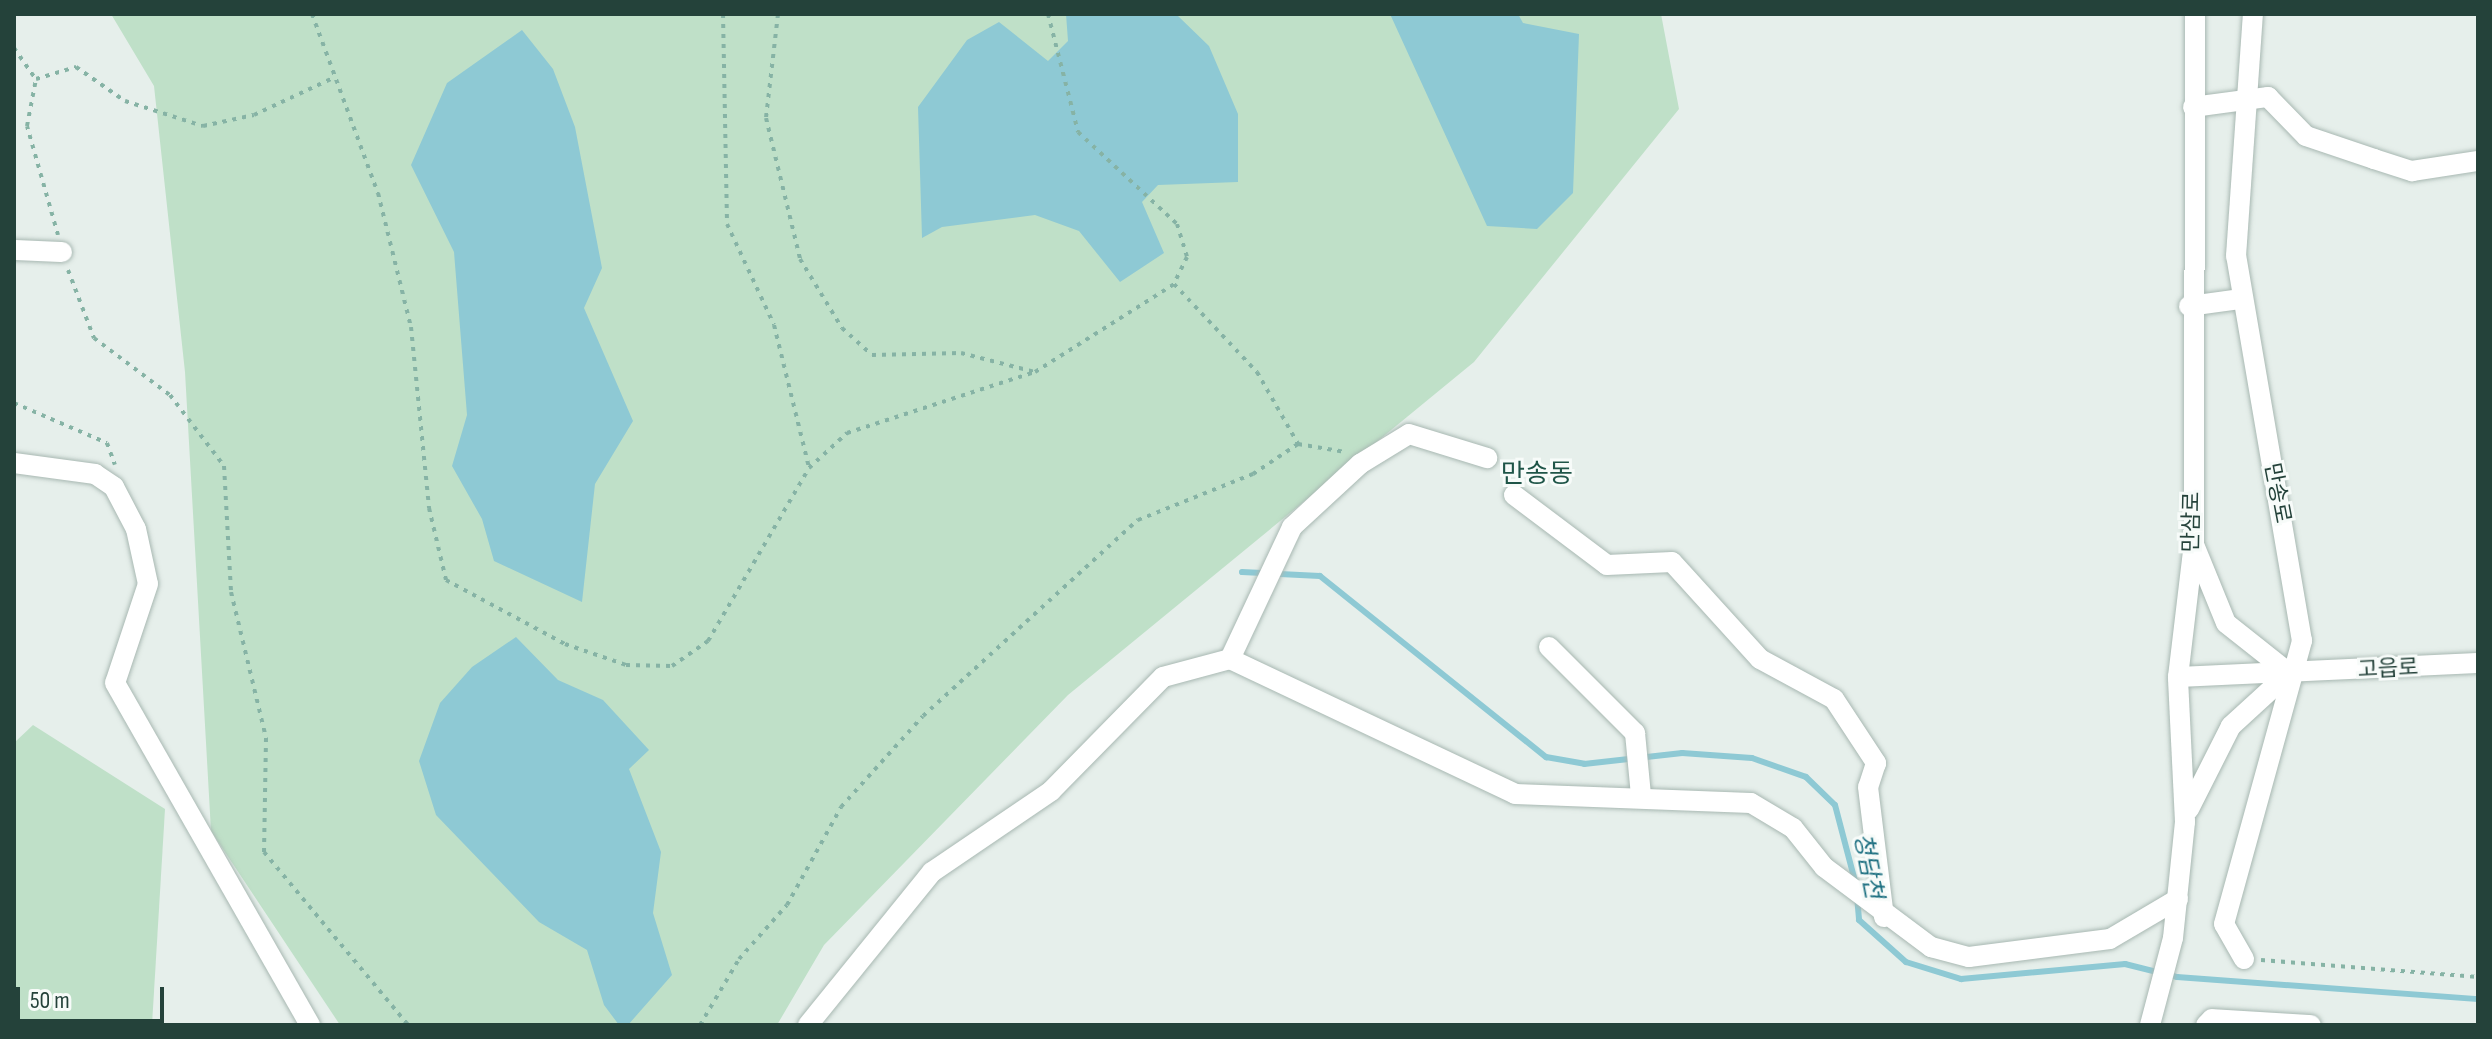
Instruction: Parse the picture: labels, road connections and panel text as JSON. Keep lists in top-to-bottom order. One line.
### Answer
{"streets":{"street":["만송로","만삼로","고읍로"]},"crossings":[["만송로","고읍로"],["만삼로","고읍로"]],"districts":["만송동"],"water":["청담천"],"scale_bar":"50 m"}
